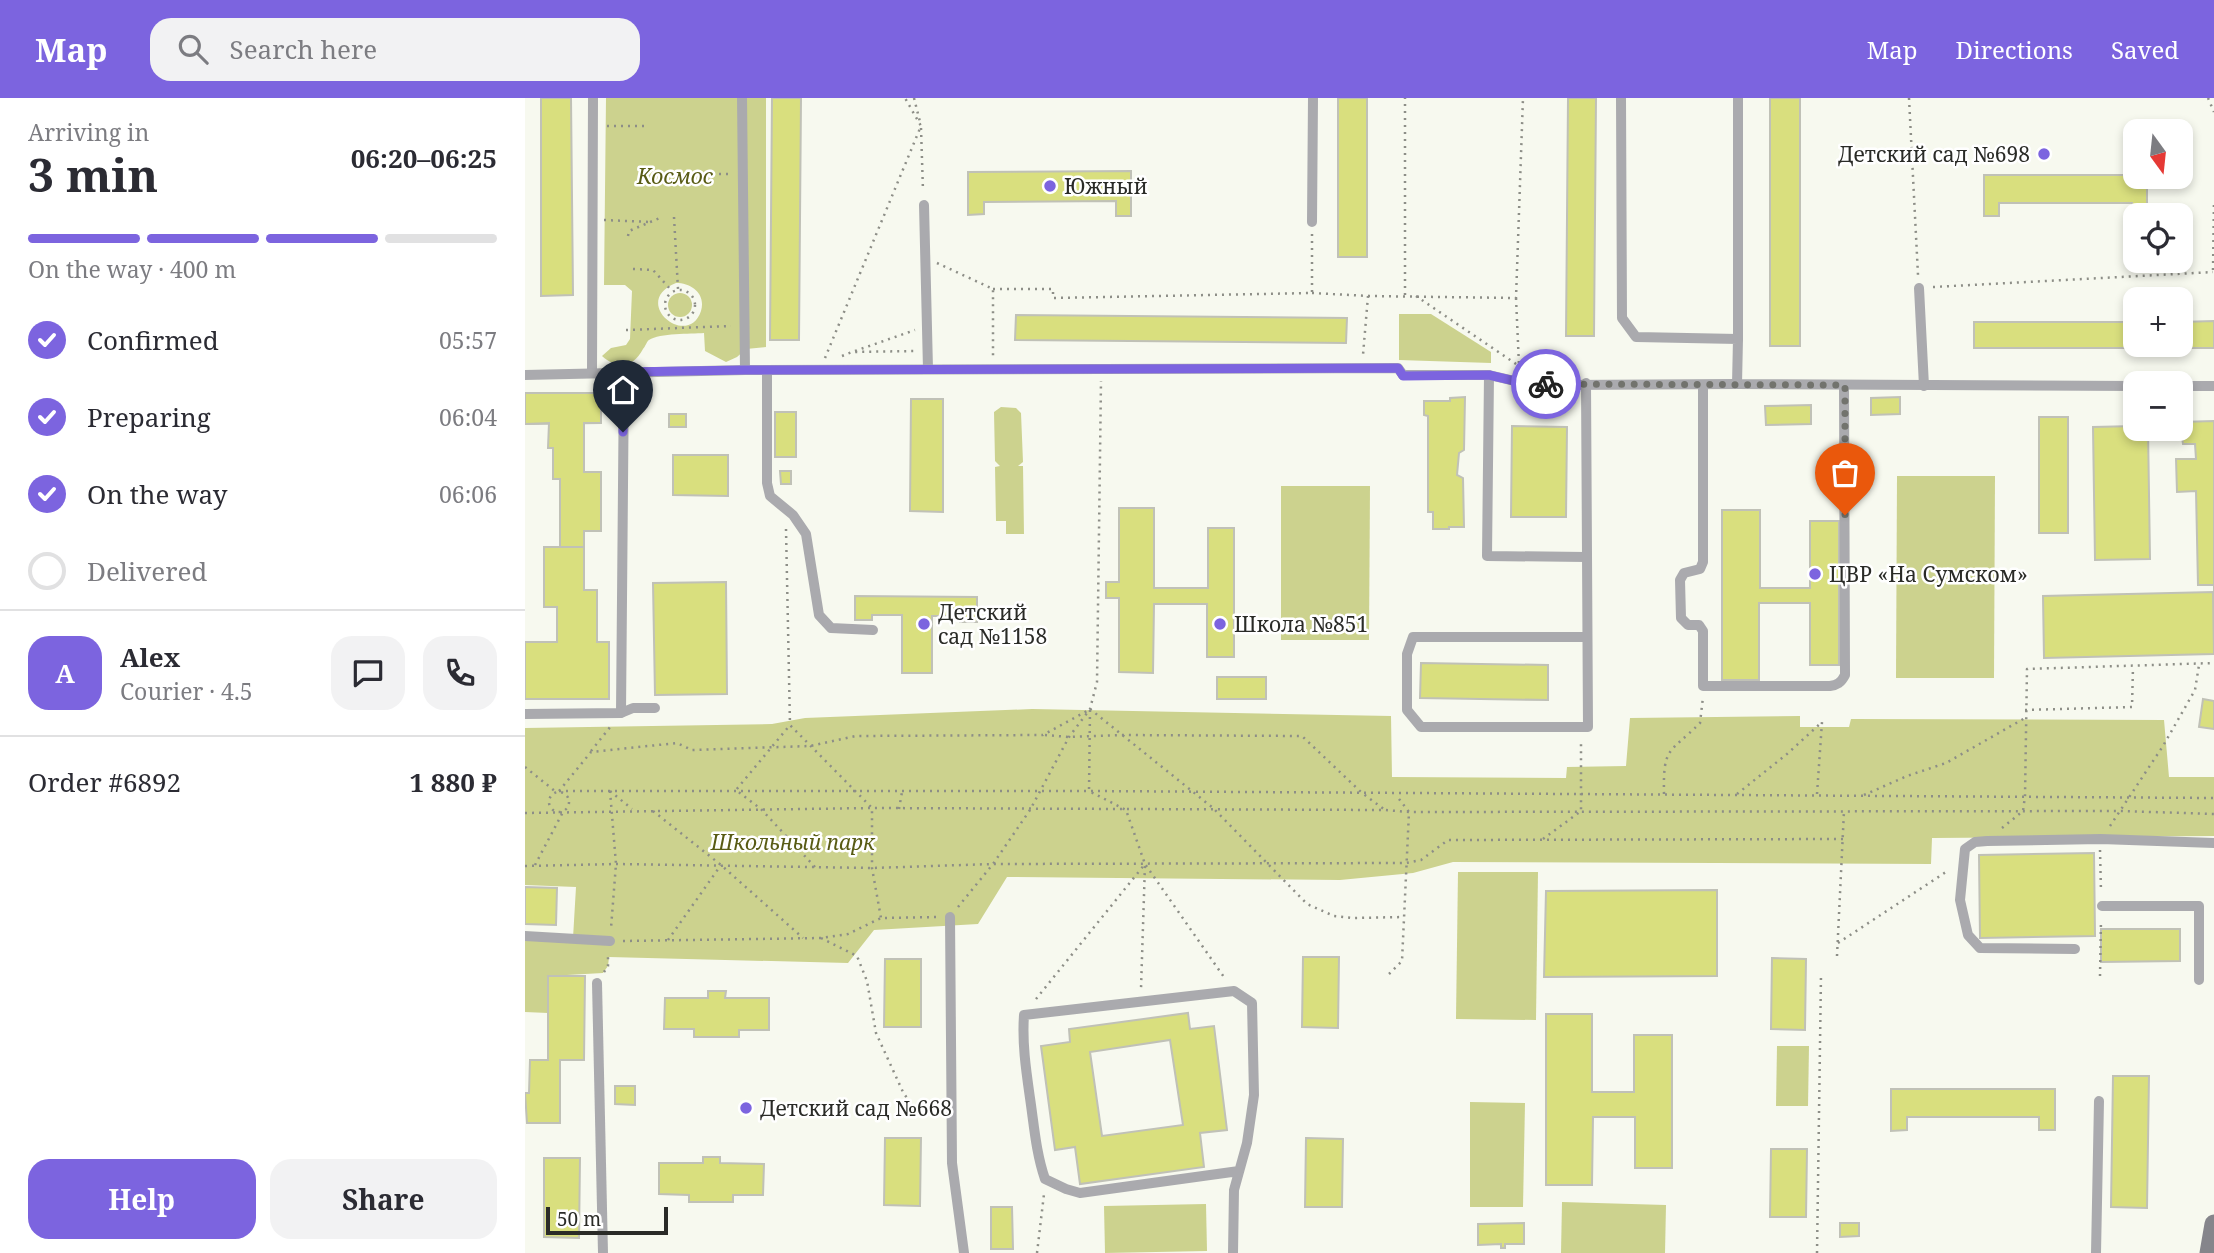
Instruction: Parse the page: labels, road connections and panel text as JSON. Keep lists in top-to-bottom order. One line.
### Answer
{"parks":["Космос","Школьный парк"],"places":["Детский сад №698","Южный","ЦВР «На Сумском»","Детский сад №1158","Школа №851","Детский сад №668"],"scale_bar":"50 m","north":"bottom","page":{"header":"Map","search":"Search here","nav":["Map","Directions","Saved"],"heading":["3 min","Arriving in","06:20–06:25"],"panel":["Alex","Courier · 4.5","Order #6892","1 880 ₽"],"map_buttons":["+","−"],"bar":"On the way · 400 m","list":[["Confirmed","05:57"],["Preparing","06:04"],["On the way","06:06"],"Delivered"],"round":"A","buttons":["Help","Share"],"scale":"50 m"}}
